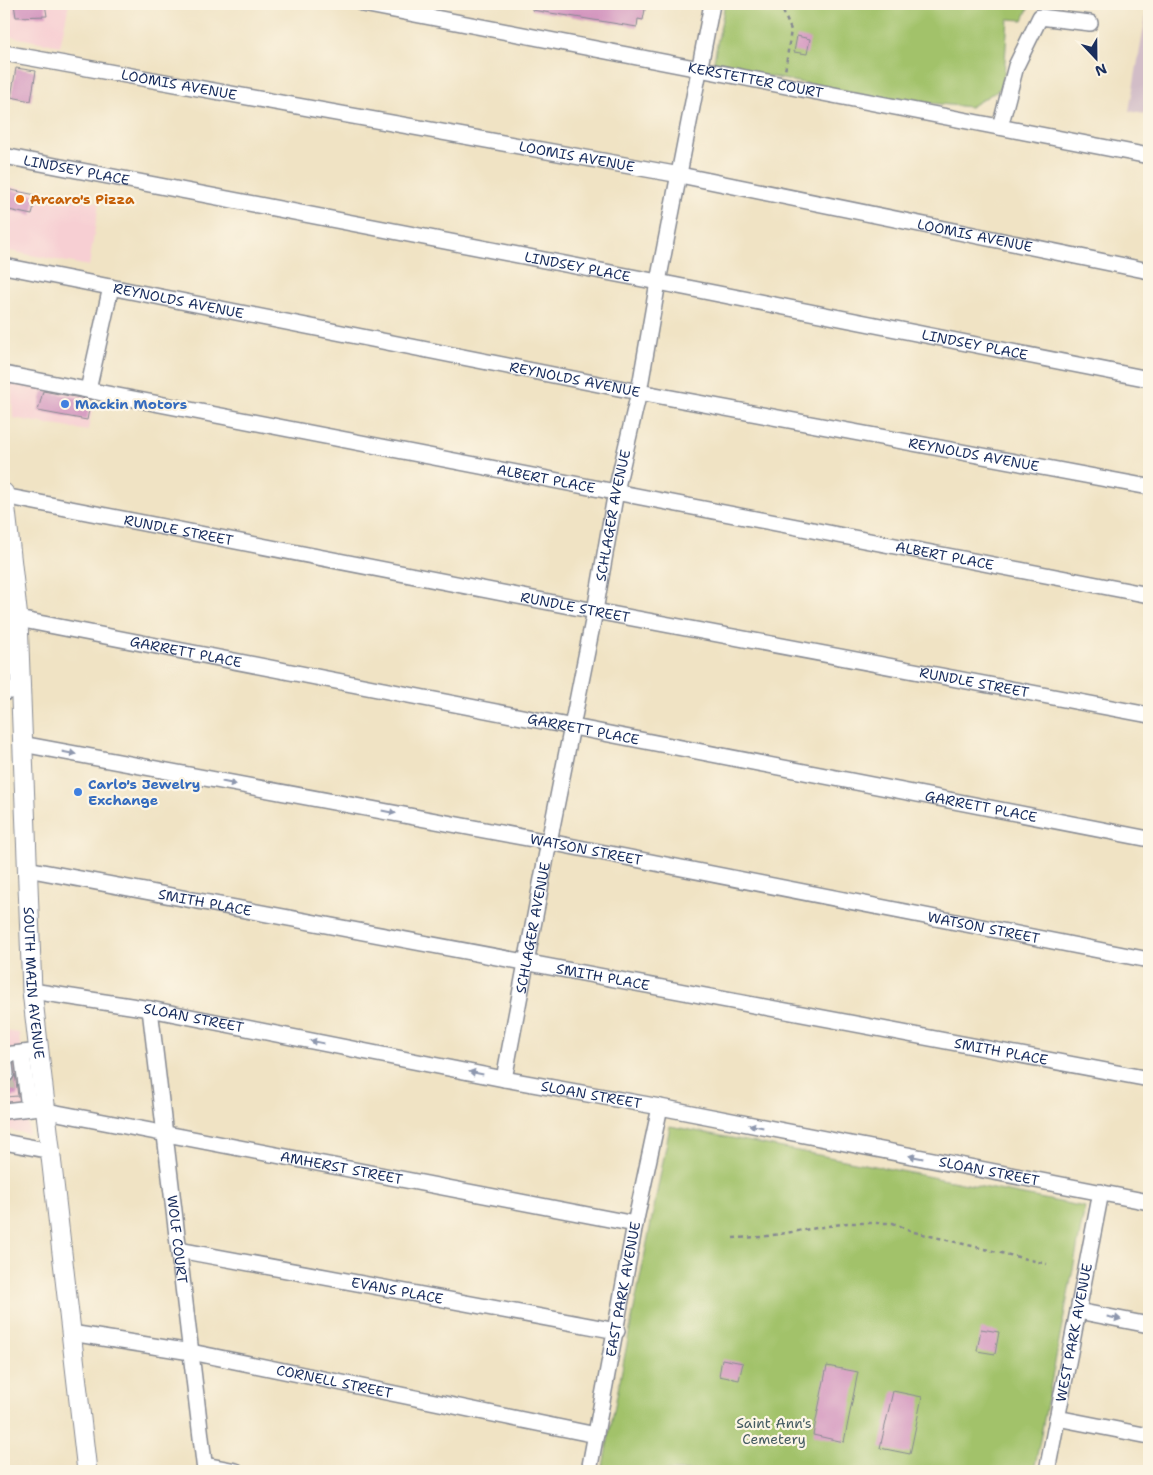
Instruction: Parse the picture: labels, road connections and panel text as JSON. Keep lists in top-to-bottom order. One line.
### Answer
{"streets":{"main road":["SOUTH MAIN AVENUE"],"street":["KERSTETTER COURT","LOOMIS AVENUE","LINDSEY PLACE","REYNOLDS AVENUE","ALBERT PLACE","SCHLAGER AVENUE","RUNDLE STREET","GARRETT PLACE","WATSON STREET","SMITH PLACE","SLOAN STREET","AMHERST STREET","WOLF COURT","EAST PARK AVENUE","EVANS PLACE","WEST PARK AVENUE","CORNELL STREET"]},"crossings":[["KERSTETTER COURT","SCHLAGER AVENUE"],["LOOMIS AVENUE","SCHLAGER AVENUE"],["LINDSEY PLACE","SCHLAGER AVENUE"],["REYNOLDS AVENUE","SCHLAGER AVENUE"],["ALBERT PLACE","SCHLAGER AVENUE"],["SCHLAGER AVENUE","RUNDLE STREET"],["SCHLAGER AVENUE","GARRETT PLACE"],["SCHLAGER AVENUE","WATSON STREET"],["SCHLAGER AVENUE","SMITH PLACE"],["SCHLAGER AVENUE","SLOAN STREET"],["RUNDLE STREET","SOUTH MAIN AVENUE"],["GARRETT PLACE","SOUTH MAIN AVENUE"],["WATSON STREET","SOUTH MAIN AVENUE"],["SMITH PLACE","SOUTH MAIN AVENUE"],["SOUTH MAIN AVENUE","SLOAN STREET"],["SOUTH MAIN AVENUE","AMHERST STREET"],["SOUTH MAIN AVENUE","CORNELL STREET"],["SLOAN STREET","WOLF COURT"],["SLOAN STREET","EAST PARK AVENUE"],["SLOAN STREET","WEST PARK AVENUE"],["AMHERST STREET","WOLF COURT"],["AMHERST STREET","EAST PARK AVENUE"],["WOLF COURT","EVANS PLACE"],["WOLF COURT","CORNELL STREET"],["EAST PARK AVENUE","EVANS PLACE"],["EAST PARK AVENUE","CORNELL STREET"]],"one_way":["WATSON STREET","SLOAN STREET"],"parks":["Saint Ann's Cemetery"],"places":["Arcaro's Pizza","Mackin Motors","Carlo's Jewelry Exchange"],"north":"bottom"}
